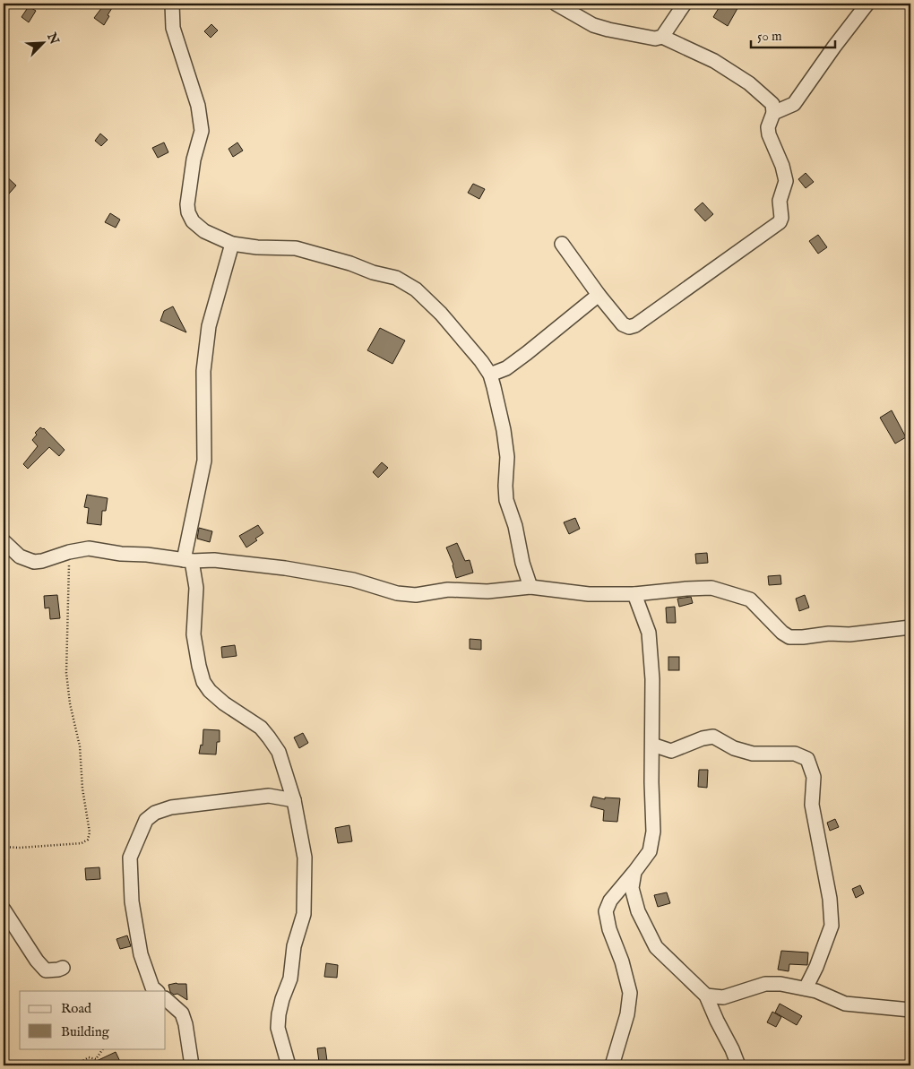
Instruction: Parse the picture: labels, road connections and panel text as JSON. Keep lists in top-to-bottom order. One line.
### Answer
{"legend":["Road","Building"],"scale_bar":"50 m","north":"top right"}
